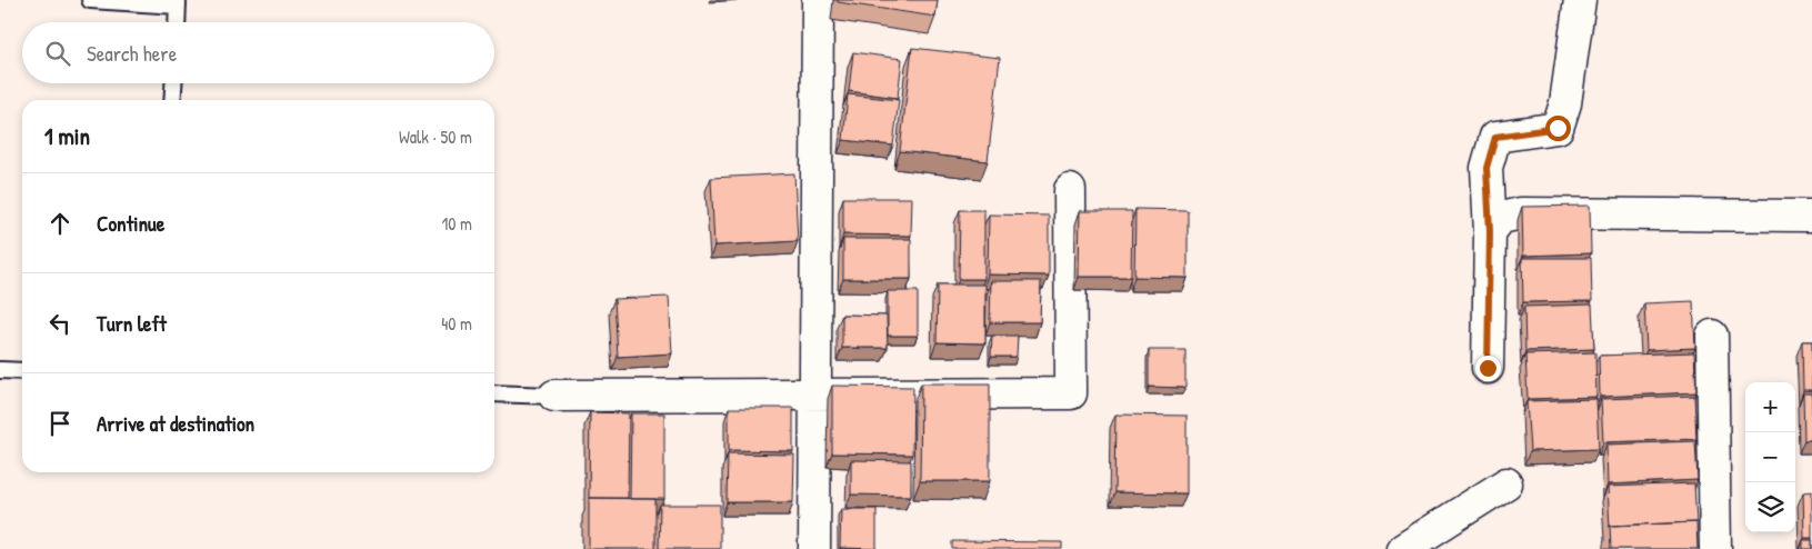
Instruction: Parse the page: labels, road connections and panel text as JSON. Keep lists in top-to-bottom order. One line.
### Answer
{"page":{"search":"Search here","heading":["1 min","Walk · 50 m"],"list":[["Continue","10 m"],["Turn left","40 m"],"Arrive at destination"],"map_buttons":["+","−"]}}
